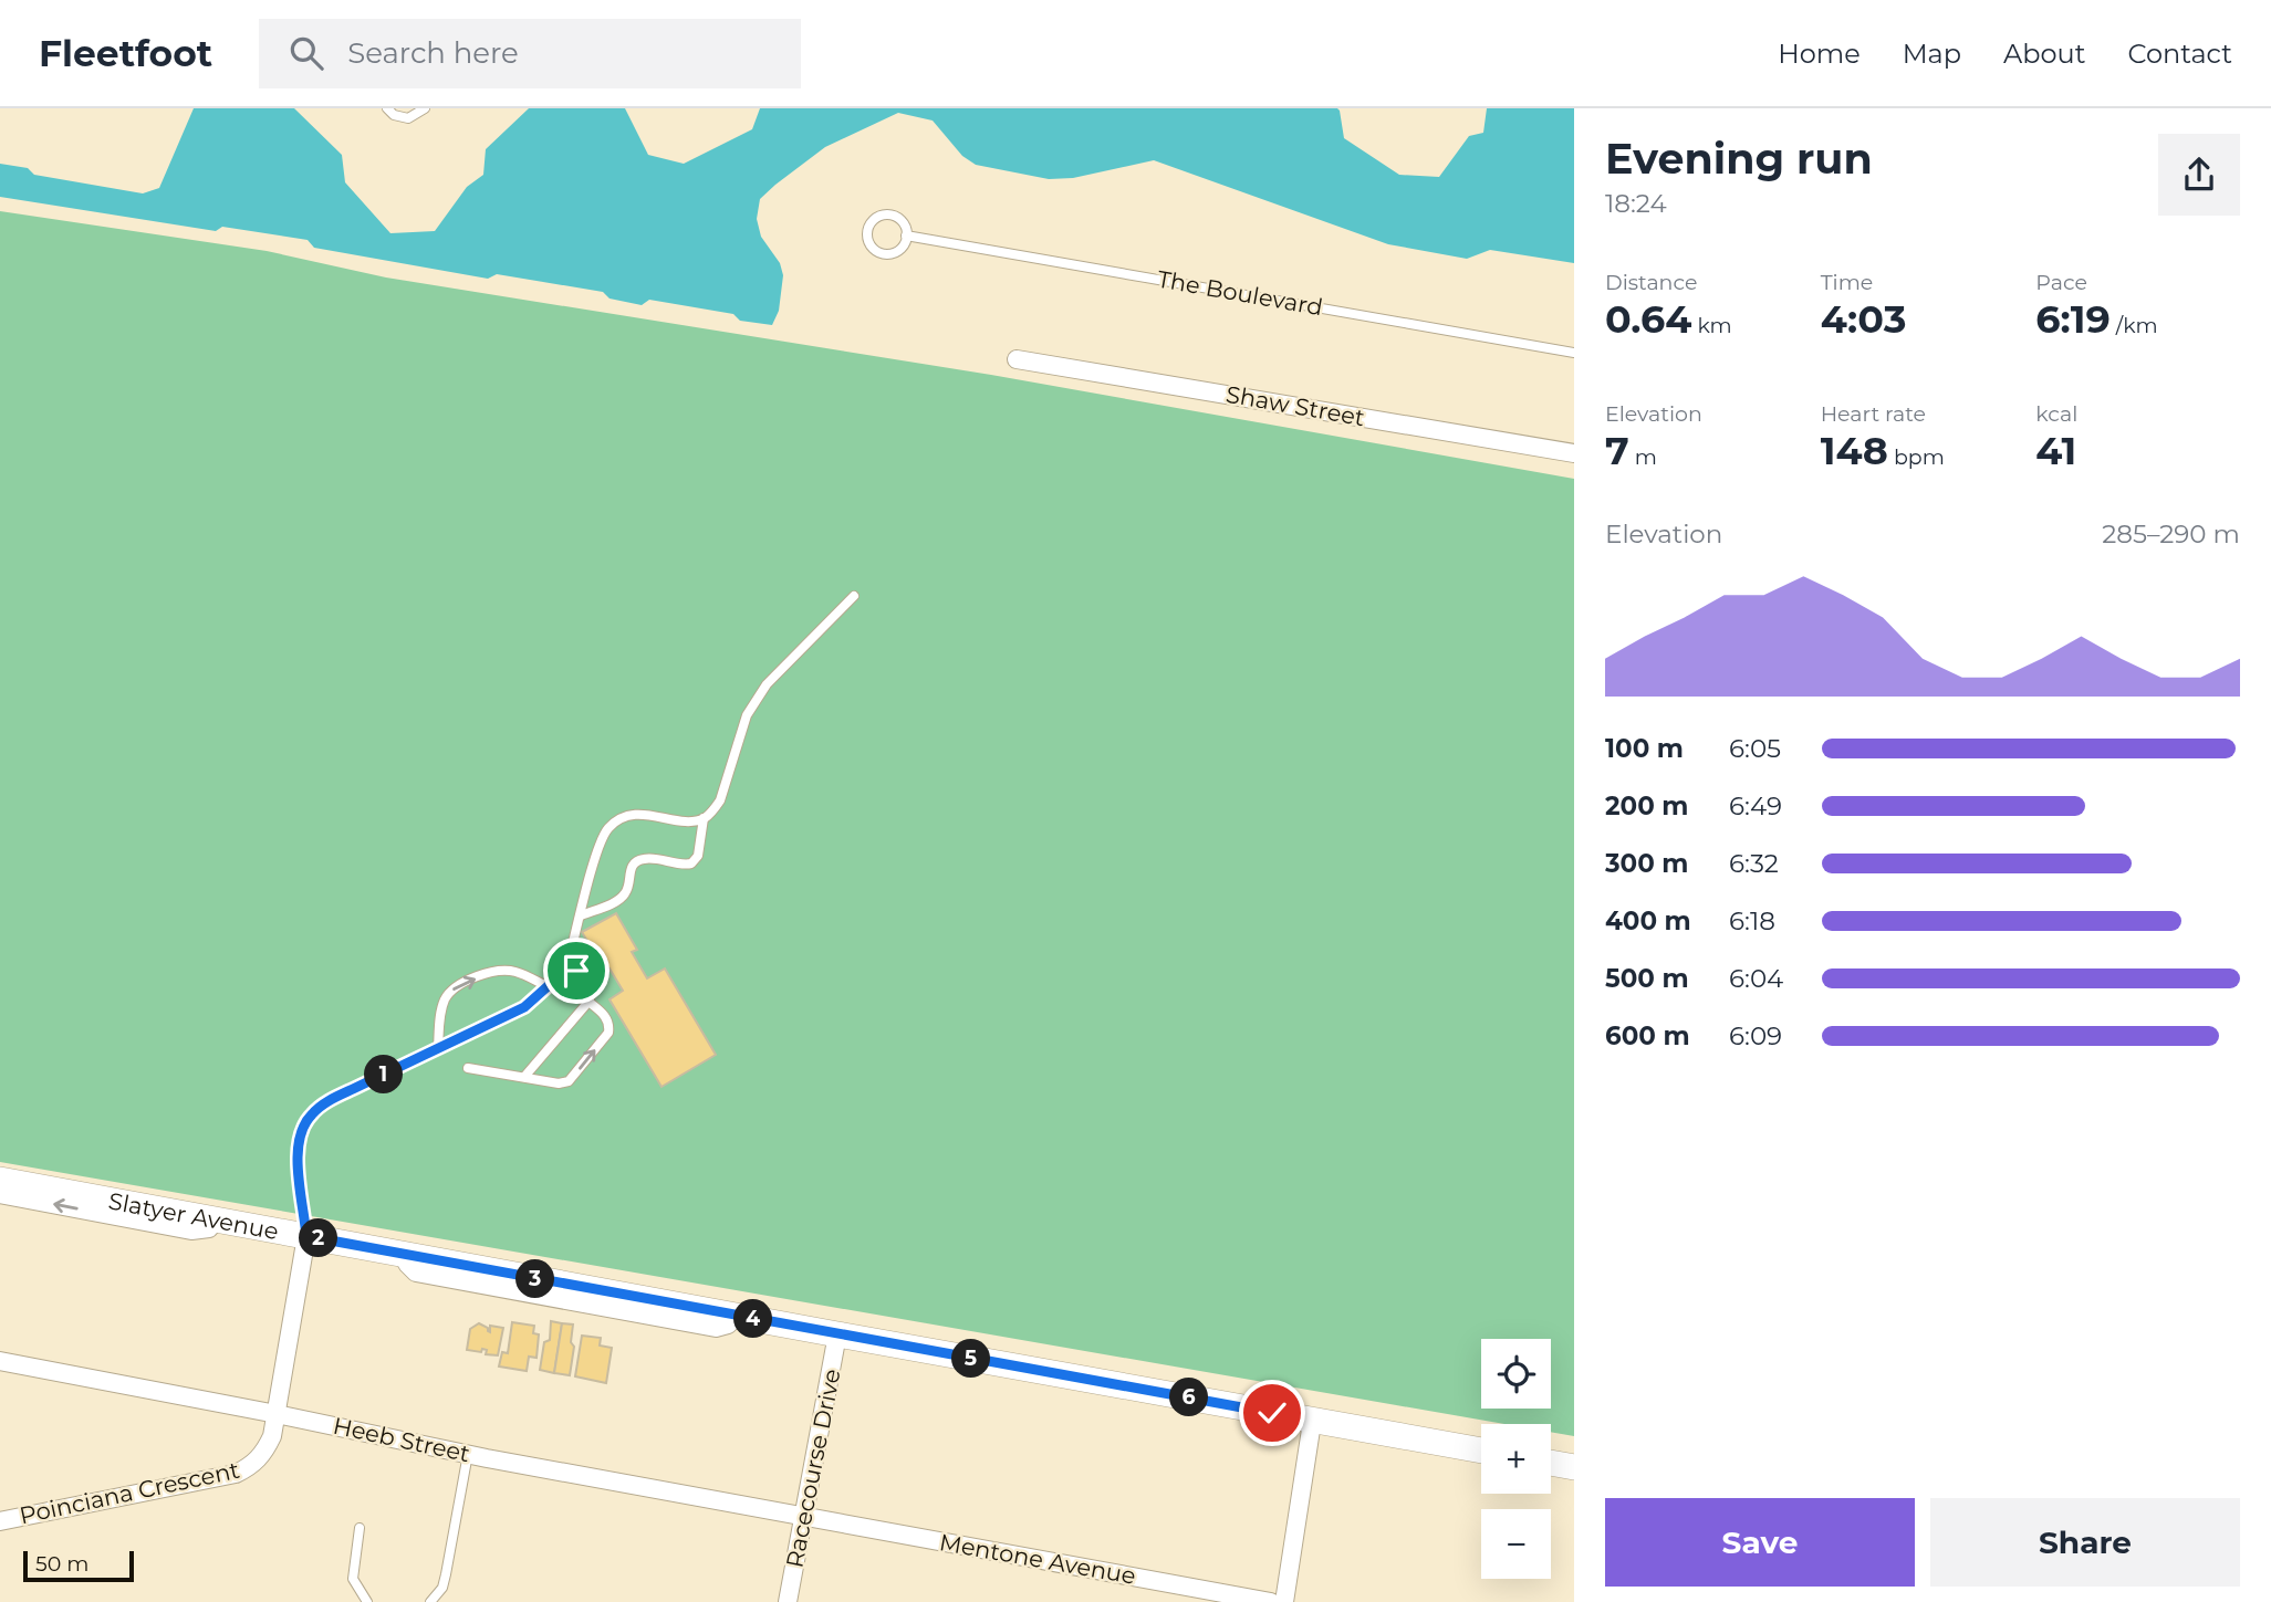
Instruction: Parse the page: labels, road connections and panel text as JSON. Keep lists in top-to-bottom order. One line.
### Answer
{"streets":{"main road":["Slatyer Avenue"],"street":["Shaw Street","Heeb Street","Racecourse Drive","Poinciana Crescent","Mentone Avenue"],"lane":["The Boulevard"]},"crossings":[["Slatyer Avenue","Racecourse Drive"],["Slatyer Avenue","Poinciana Crescent"],["Heeb Street","Racecourse Drive"],["Heeb Street","Poinciana Crescent"],["Heeb Street","Mentone Avenue"],["Racecourse Drive","Mentone Avenue"]],"scale_bar":"50 m","page":{"header":"Fleetfoot","search":"Search here","nav":["Home","Map","About","Contact"],"heading":["Evening run","18:24"],"stats":[["Distance","0.64 km"],["Time","4:03"],["Pace","6:19 /km"],["Elevation","7 m"],["Heart rate","148 bpm"],["kcal","41"]],"chart":["Elevation","285–290 m"],"list":[{"name":"100 m","note":"6:05"},{"name":"200 m","note":"6:49"},{"name":"300 m","note":"6:32"},{"name":"400 m","note":"6:18"},{"name":"500 m","note":"6:04"},{"name":"600 m","note":"6:09"}],"pins":["1","2","3","4","5","6"],"map_buttons":["+","−"],"buttons":["Save","Share"],"scale":"50 m"}}
